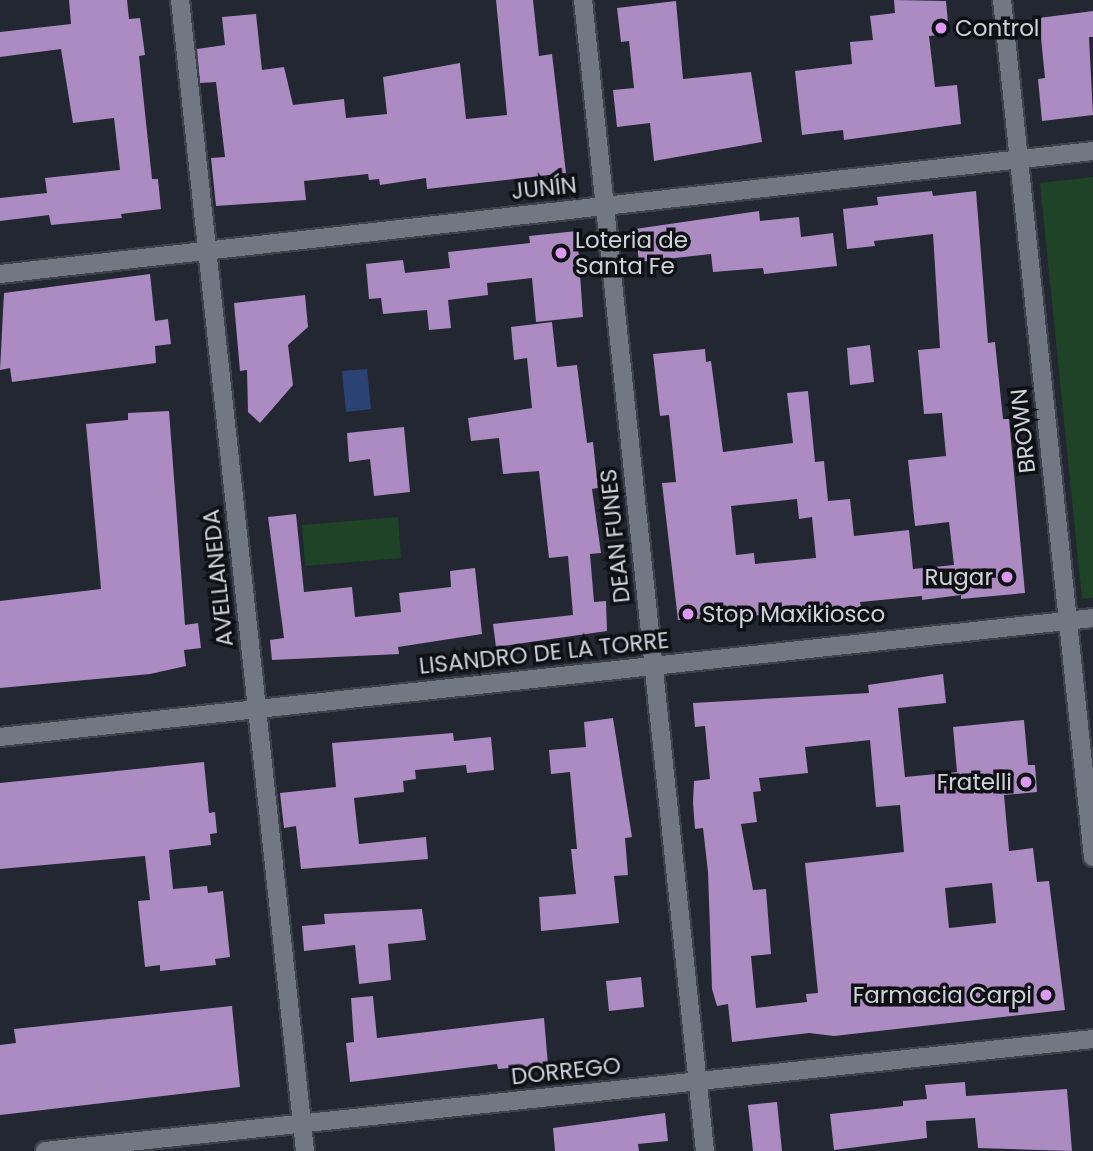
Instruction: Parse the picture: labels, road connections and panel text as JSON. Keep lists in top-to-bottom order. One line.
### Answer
{"streets":{"street":["JUNÍN","BROWN","DEAN FUNES","AVELLANEDA","LISANDRO DE LA TORRE","DORREGO"]},"crossings":[["JUNÍN","BROWN"],["JUNÍN","DEAN FUNES"],["JUNÍN","AVELLANEDA"],["BROWN","LISANDRO DE LA TORRE"],["DEAN FUNES","LISANDRO DE LA TORRE"],["DEAN FUNES","DORREGO"],["AVELLANEDA","LISANDRO DE LA TORRE"],["AVELLANEDA","DORREGO"]],"places":["Control","Loteria de Santa Fe","Rugar","Stop Maxikiosco","Fratelli","Farmacia Carpi"]}
